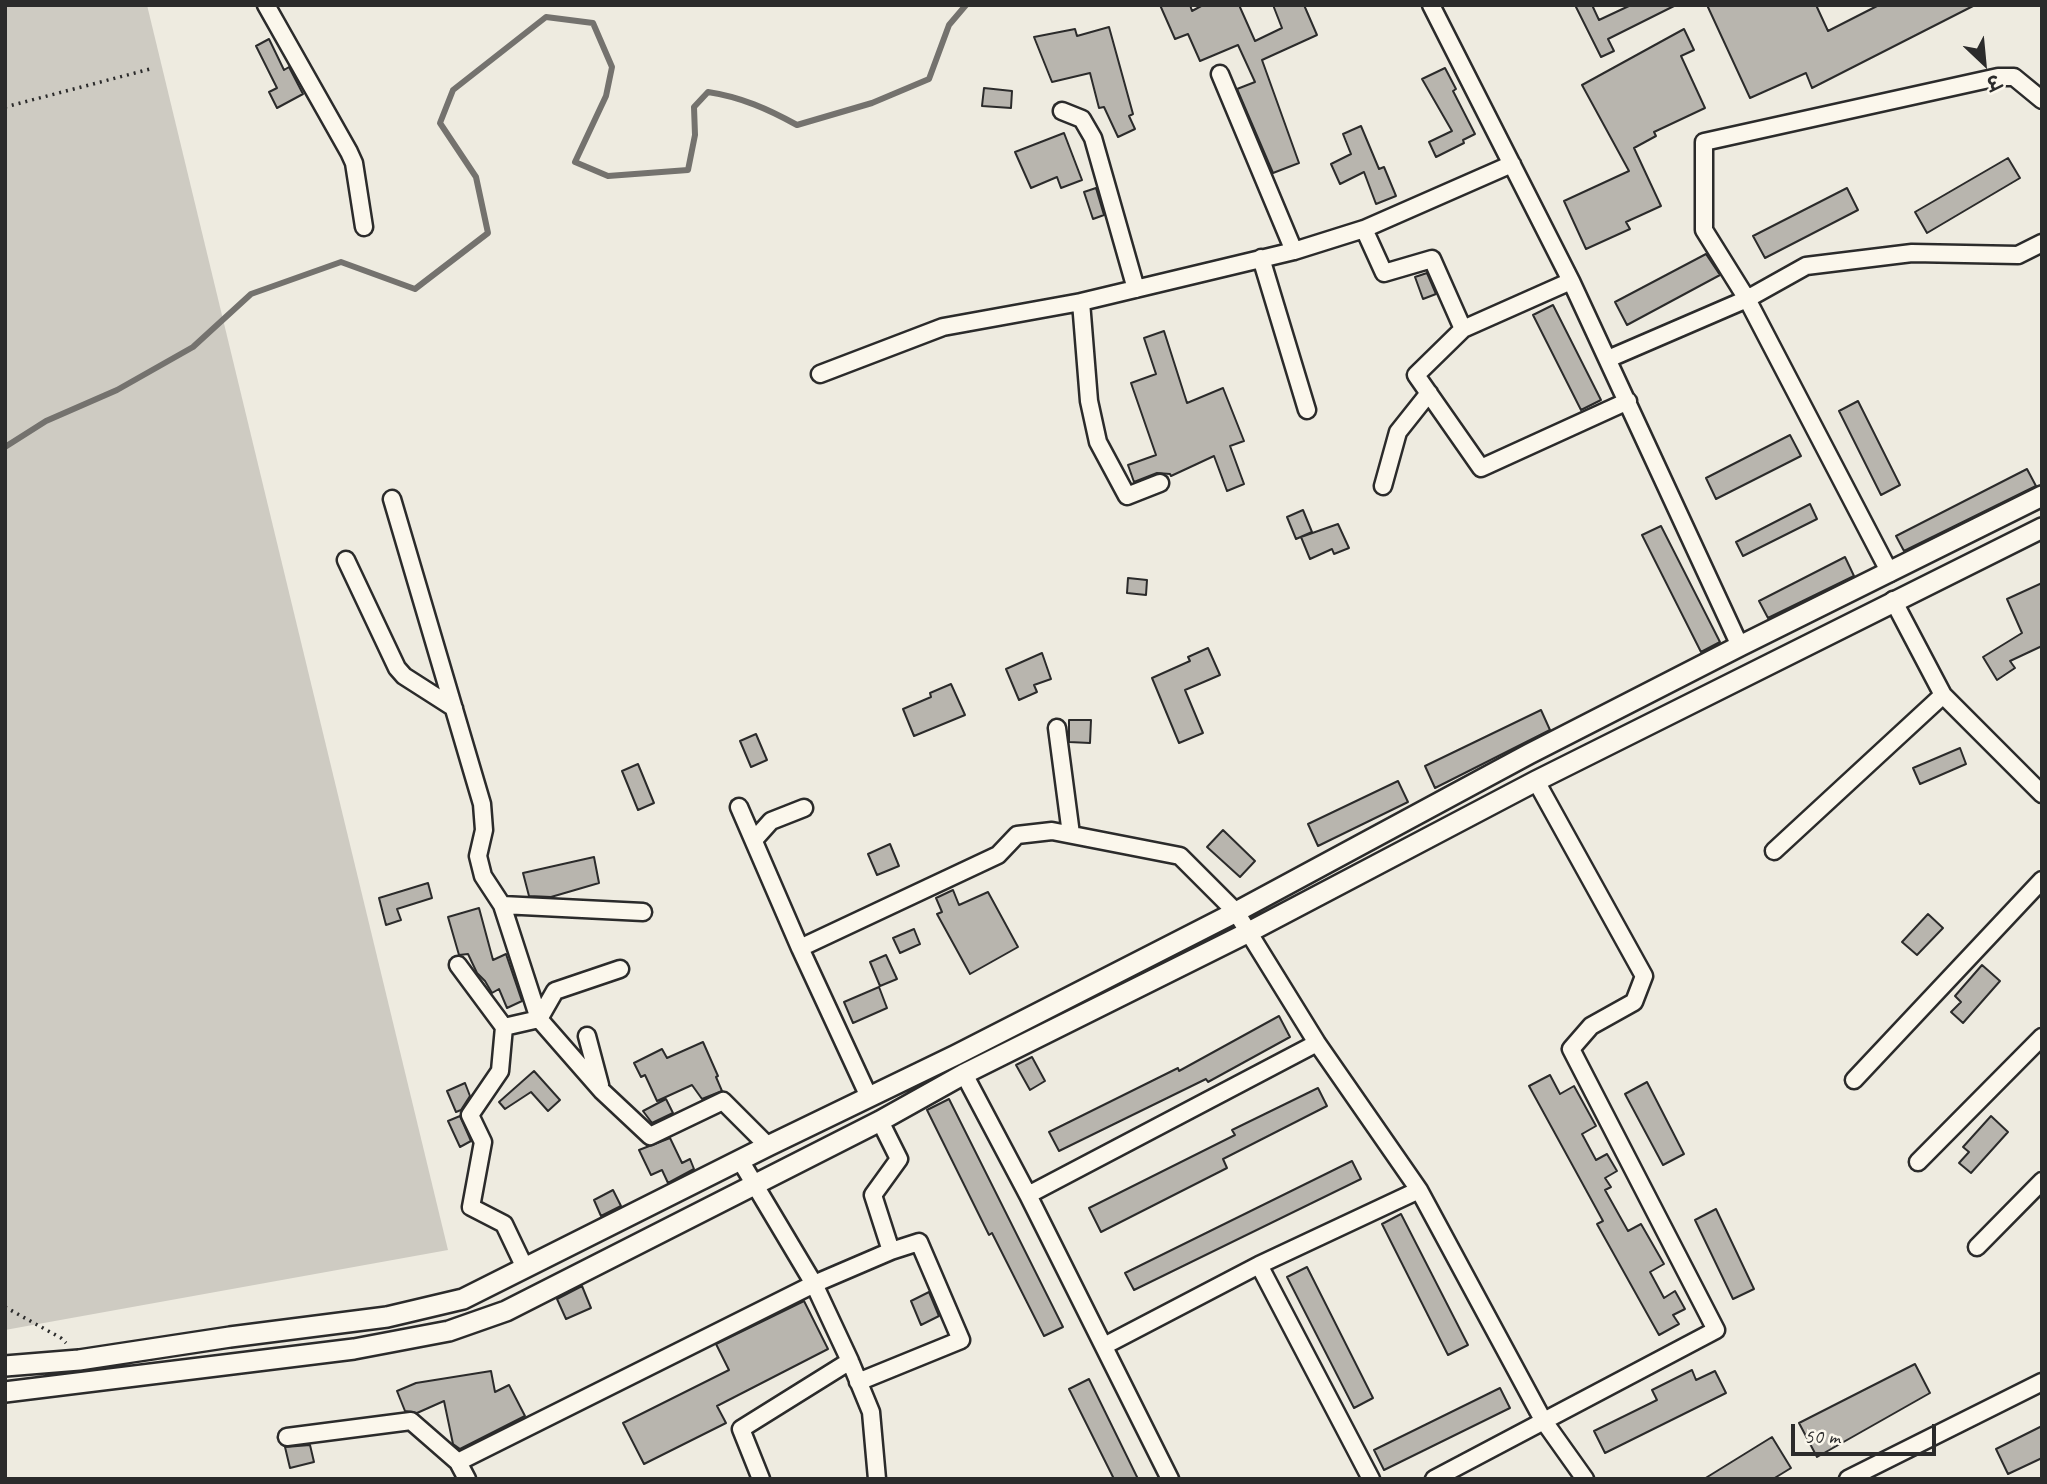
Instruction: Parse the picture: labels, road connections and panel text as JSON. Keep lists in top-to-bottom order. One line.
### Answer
{"scale_bar":"50 m","north":"bottom right"}
